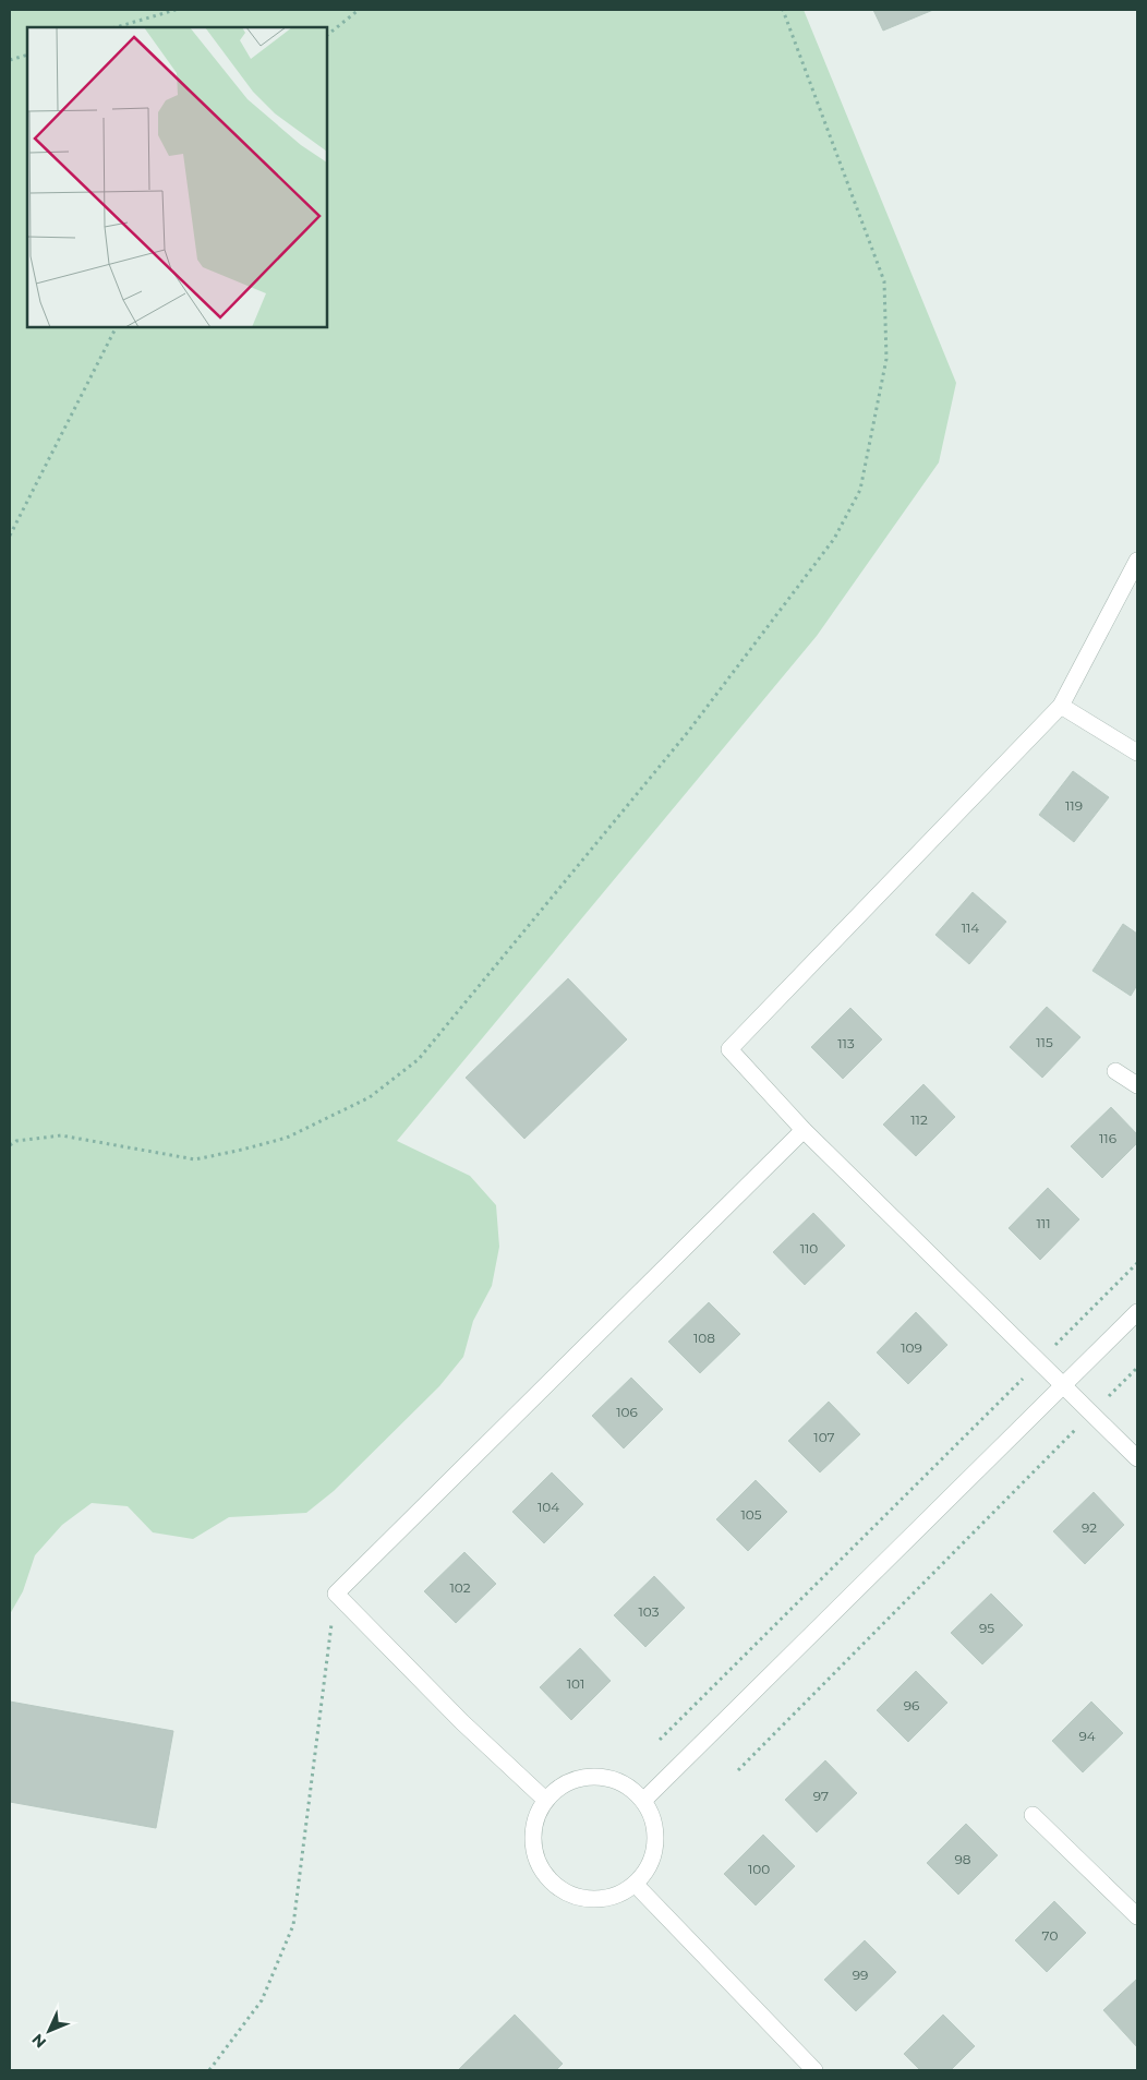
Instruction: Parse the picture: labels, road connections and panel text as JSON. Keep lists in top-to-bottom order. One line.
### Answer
{"house_numbers":["119","114","115","113","112","116","111","110","108","109","106","107","104","105","92","102","103","95","101","96","94","97","98","100","70","99"],"north":"bottom left"}
